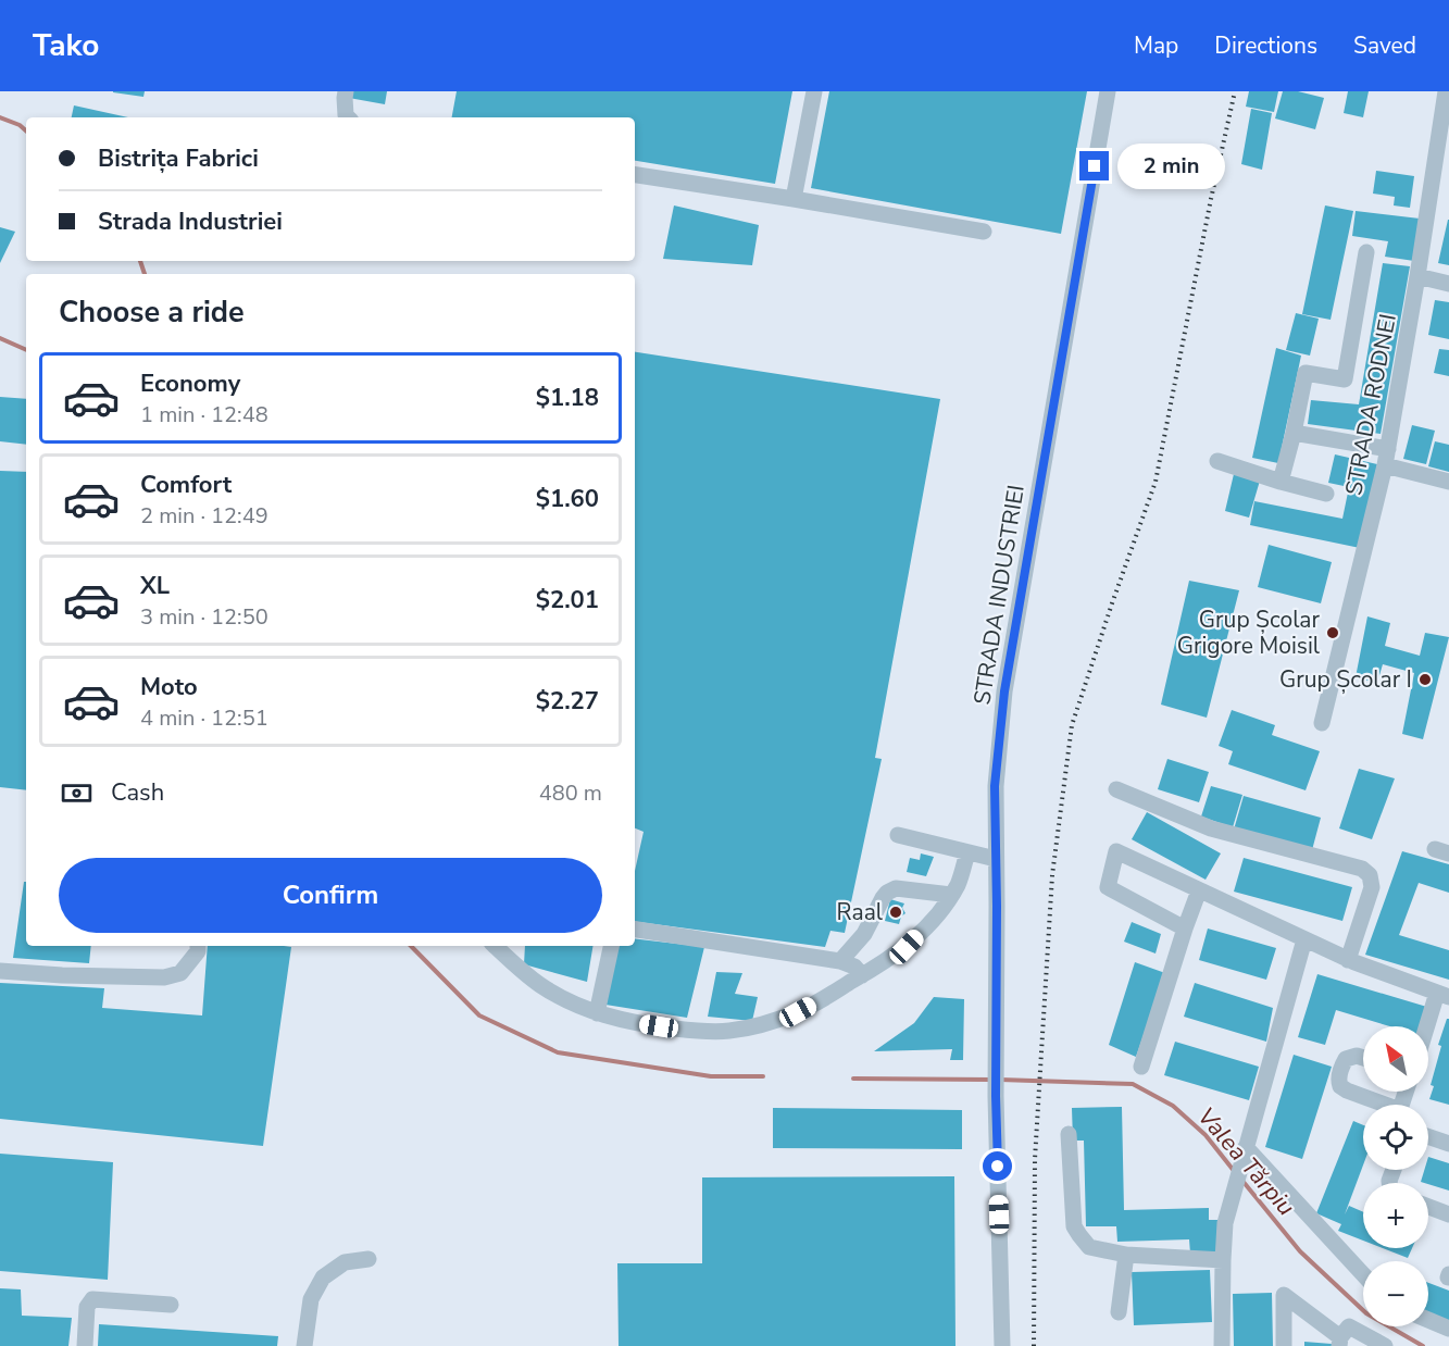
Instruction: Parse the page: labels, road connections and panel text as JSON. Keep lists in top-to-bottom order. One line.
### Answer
{"streets":{"street":["STRADA RODNEI","STRADA INDUSTRIEI"]},"water":["Valea Tărpiu"],"places":["Grup Școlar Grigore Moisil","Grup Școlar I","Raal"],"north":"top left","page":{"header":"Tako","nav":["Map","Directions","Saved"],"banner":["Bistrița Fabrici","Strada Industriei"],"bubble":"2 min","heading":"Choose a ride","list":[{"name":"Economy","note":"1 min · 12:48","value":"$1.18"},{"name":"Comfort","note":"2 min · 12:49","value":"$1.60"},{"name":"XL","note":"3 min · 12:50","value":"$2.01"},{"name":"Moto","note":"4 min · 12:51","value":"$2.27"}],"pay":["Cash","480 m"],"buttons":"Confirm","map_buttons":["+","−"]}}
